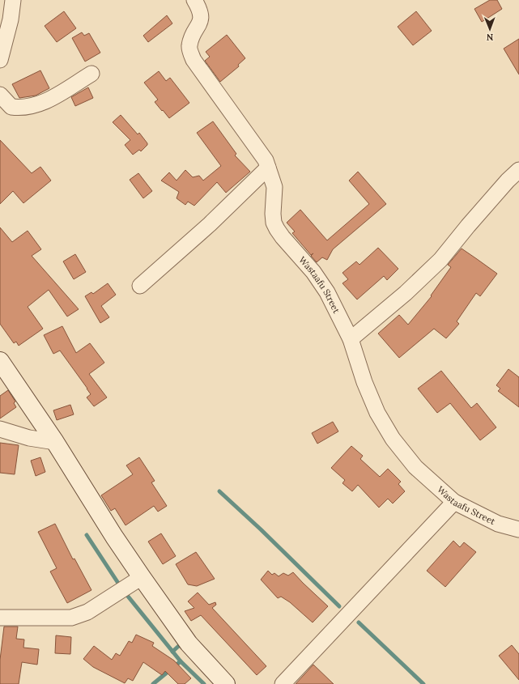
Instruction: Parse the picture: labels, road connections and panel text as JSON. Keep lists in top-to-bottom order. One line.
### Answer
{"streets":{"street":["Wastaafu Street"]},"north":"bottom"}
